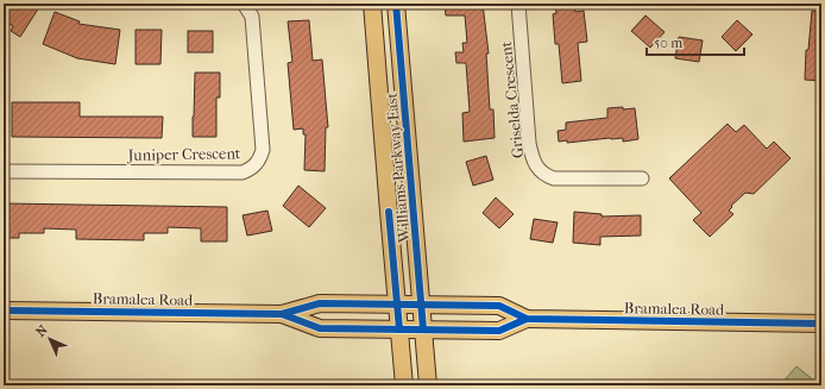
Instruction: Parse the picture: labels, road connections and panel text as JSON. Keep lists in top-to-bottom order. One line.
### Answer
{"streets":{"main road":["Williams Parkway East","Bramalea Road"],"street":["Griselda Crescent","Juniper Crescent"]},"crossings":[["Williams Parkway East","Bramalea Road"]],"scale_bar":"50 m","north":"top left"}
